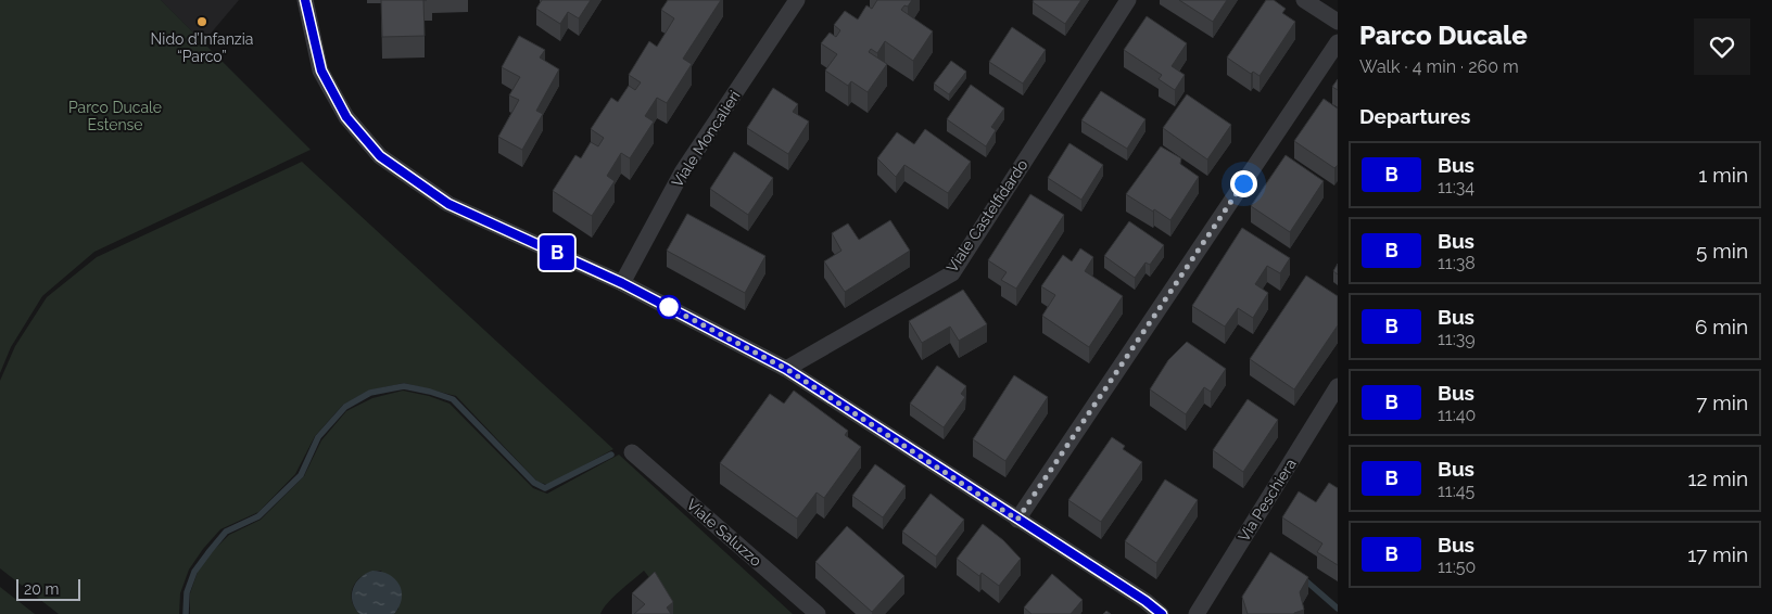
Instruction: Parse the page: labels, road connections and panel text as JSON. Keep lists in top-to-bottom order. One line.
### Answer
{"streets":{"street":["Viale Moncalieri","Viale Castelfidardo","Via Peschiera","Viale Saluzzo"]},"parks":["Parco Ducale Estense"],"places":["Nido d’Infanzia “Parco”"],"lines":["bus line B"],"scale_bar":"20 m","page":{"on_map":"B","heading":[["Parco Ducale","Walk · 4 min · 260 m"],"Departures"],"list":[{"mark":"B","name":"Bus","note":"11:34","value":"1 min"},{"mark":"B","name":"Bus","note":"11:38","value":"5 min"},{"mark":"B","name":"Bus","note":"11:39","value":"6 min"},{"mark":"B","name":"Bus","note":"11:40","value":"7 min"},{"mark":"B","name":"Bus","note":"11:45","value":"12 min"},{"mark":"B","name":"Bus","note":"11:50","value":"17 min"}],"scale":"20 m"}}
